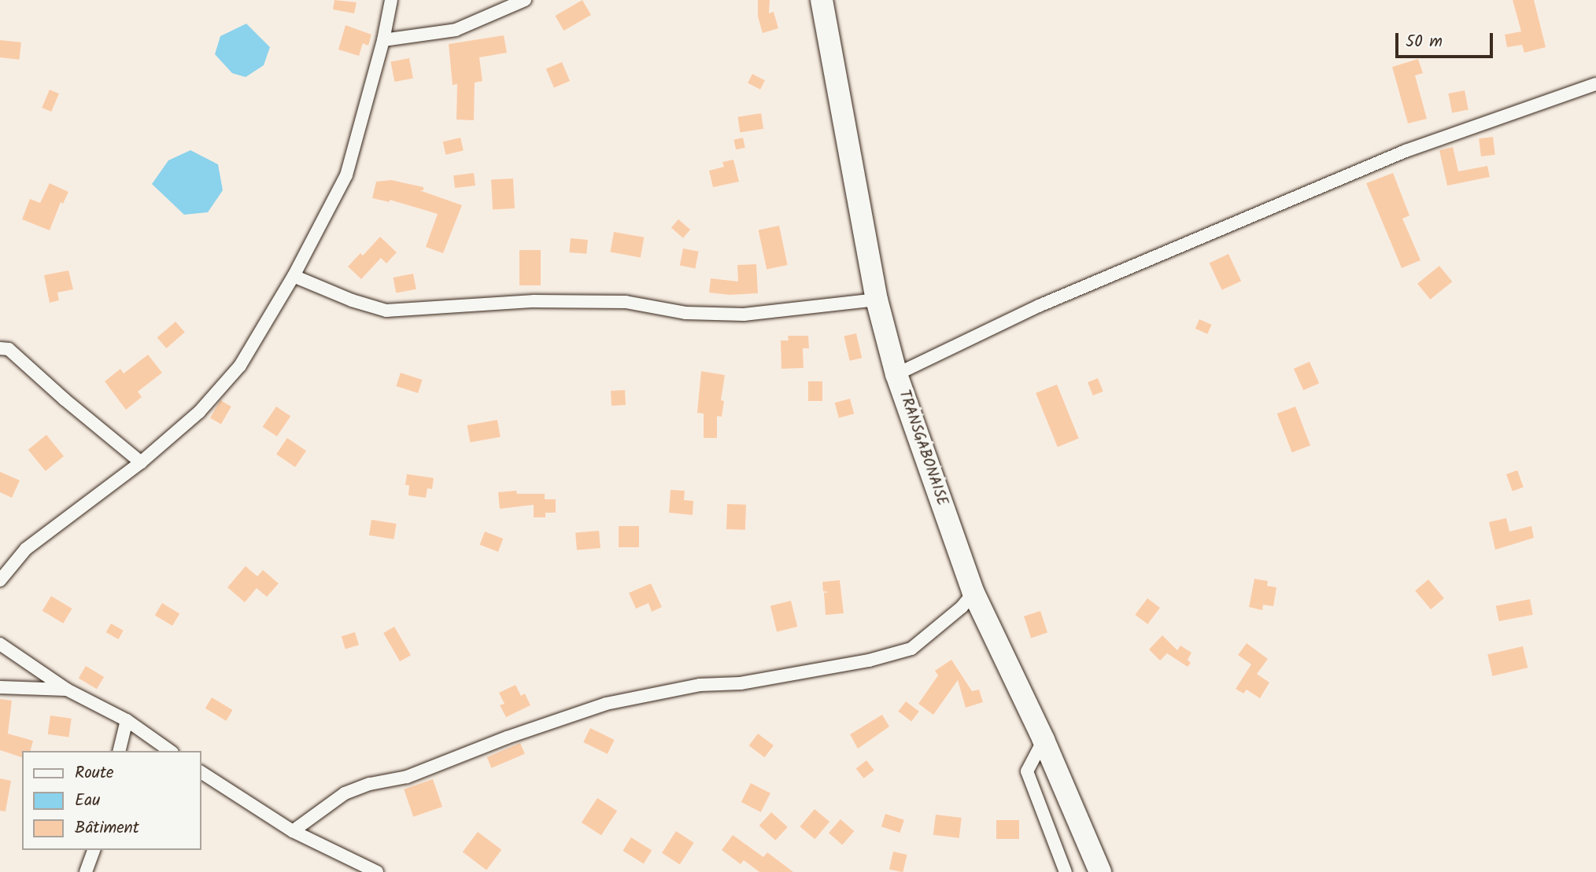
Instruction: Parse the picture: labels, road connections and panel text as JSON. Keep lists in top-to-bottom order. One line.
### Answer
{"streets":{"highway":["TRANSGABONAISE"]},"legend":["Route","Eau","Bâtiment"],"scale_bar":"50 m"}
